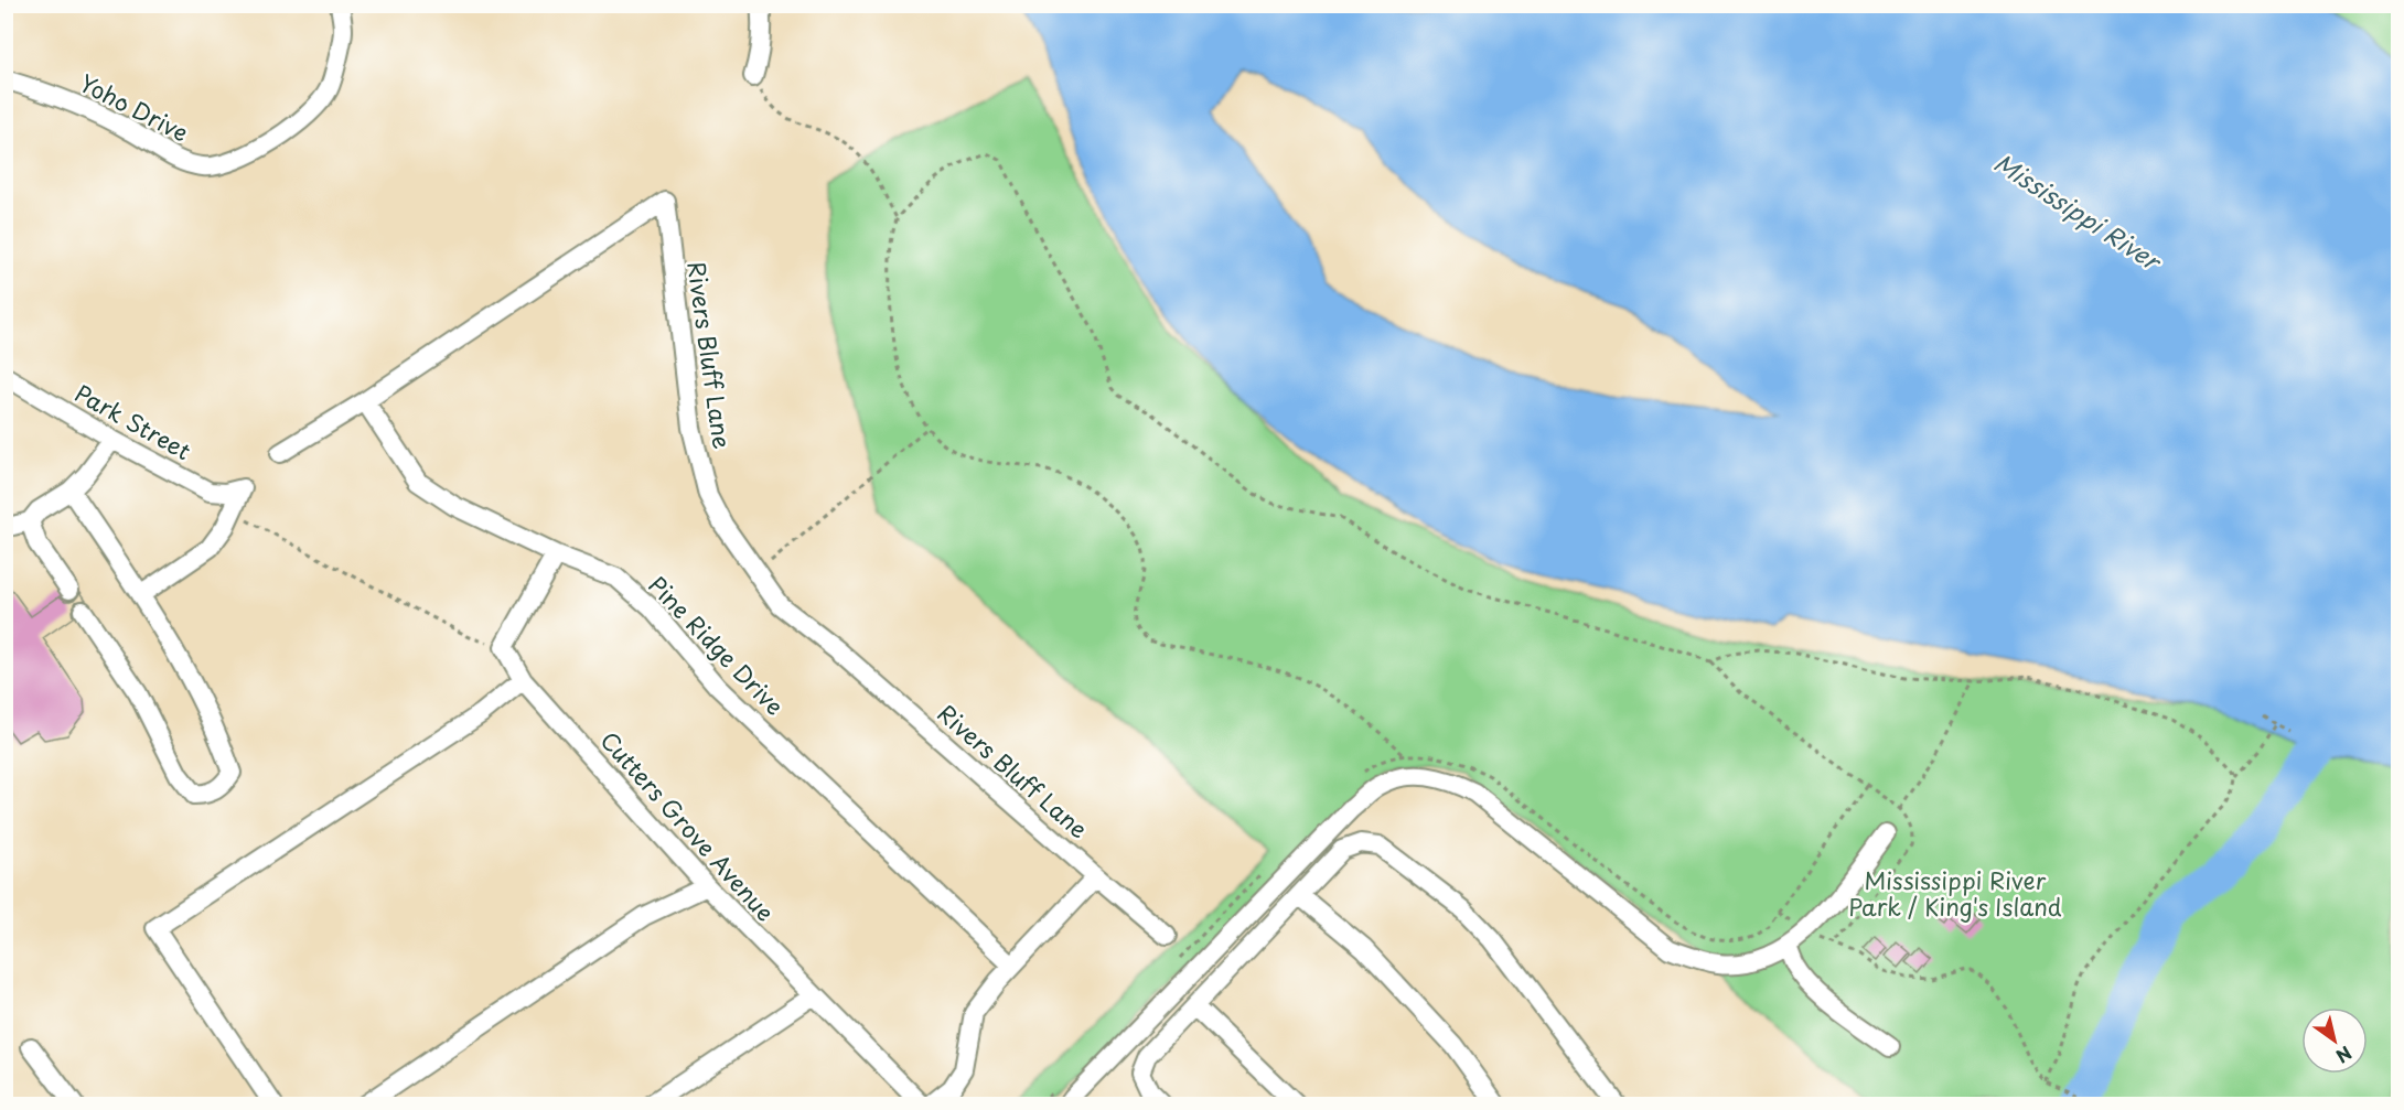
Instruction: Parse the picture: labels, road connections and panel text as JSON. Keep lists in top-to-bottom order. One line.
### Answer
{"streets":{"street":["Yoho Drive","Rivers Bluff Lane","Park Street","Pine Ridge Drive","Cutters Grove Avenue"]},"crossings":[["Rivers Bluff Lane","Pine Ridge Drive"]],"water":["Mississippi River"],"parks":["Mississippi River Park / King's Island"],"north":"bottom right"}
